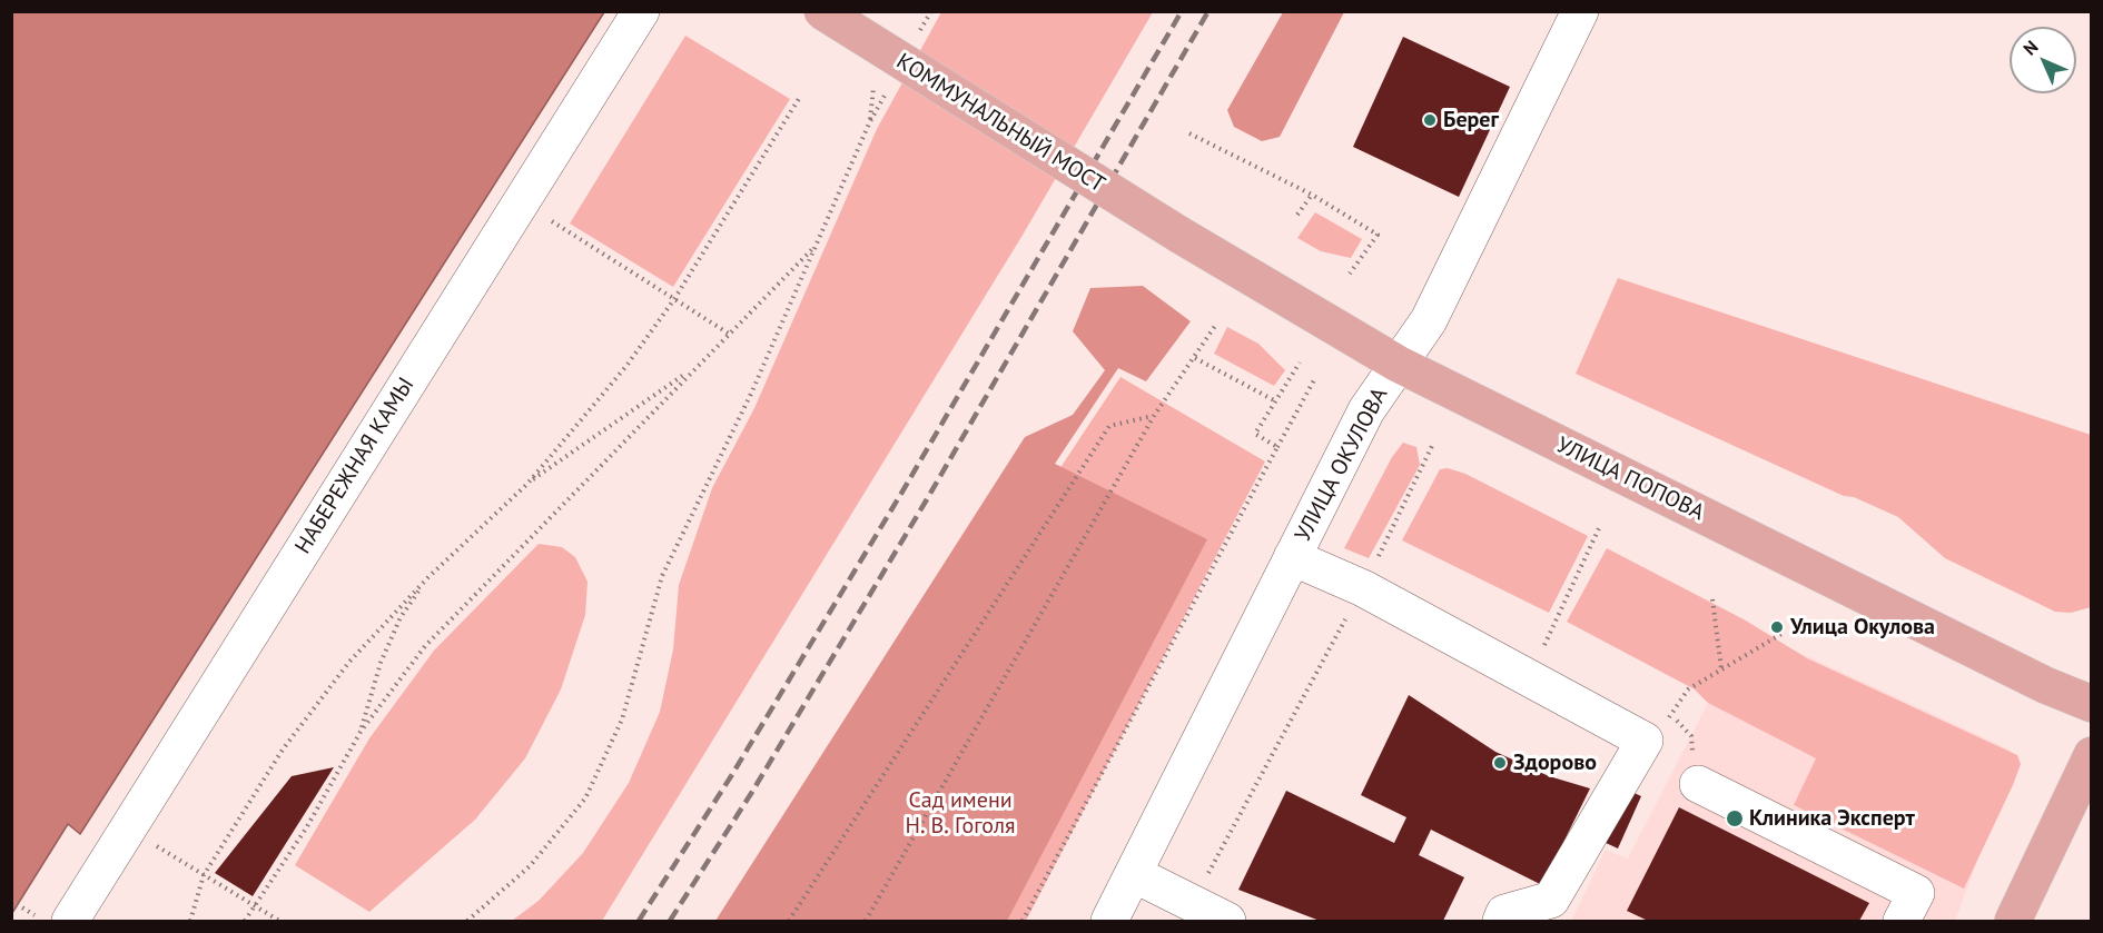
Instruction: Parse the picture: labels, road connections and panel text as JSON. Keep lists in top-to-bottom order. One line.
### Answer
{"streets":{"main road":["КОММУНАЛЬНЫЙ МОСТ","УЛИЦА ПОПОВА"],"street":["УЛИЦА ОКУЛОВА","НАБЕРЕЖНАЯ КАМЫ"]},"crossings":[["КОММУНАЛЬНЫЙ МОСТ","УЛИЦА ПОПОВА"],["УЛИЦА ОКУЛОВА","УЛИЦА ПОПОВА"]],"parks":["Сад имени Н. В. Гоголя"],"places":["Берег","Улица Окулова","Здорово","Клиника Эксперт"],"north":"top left"}
